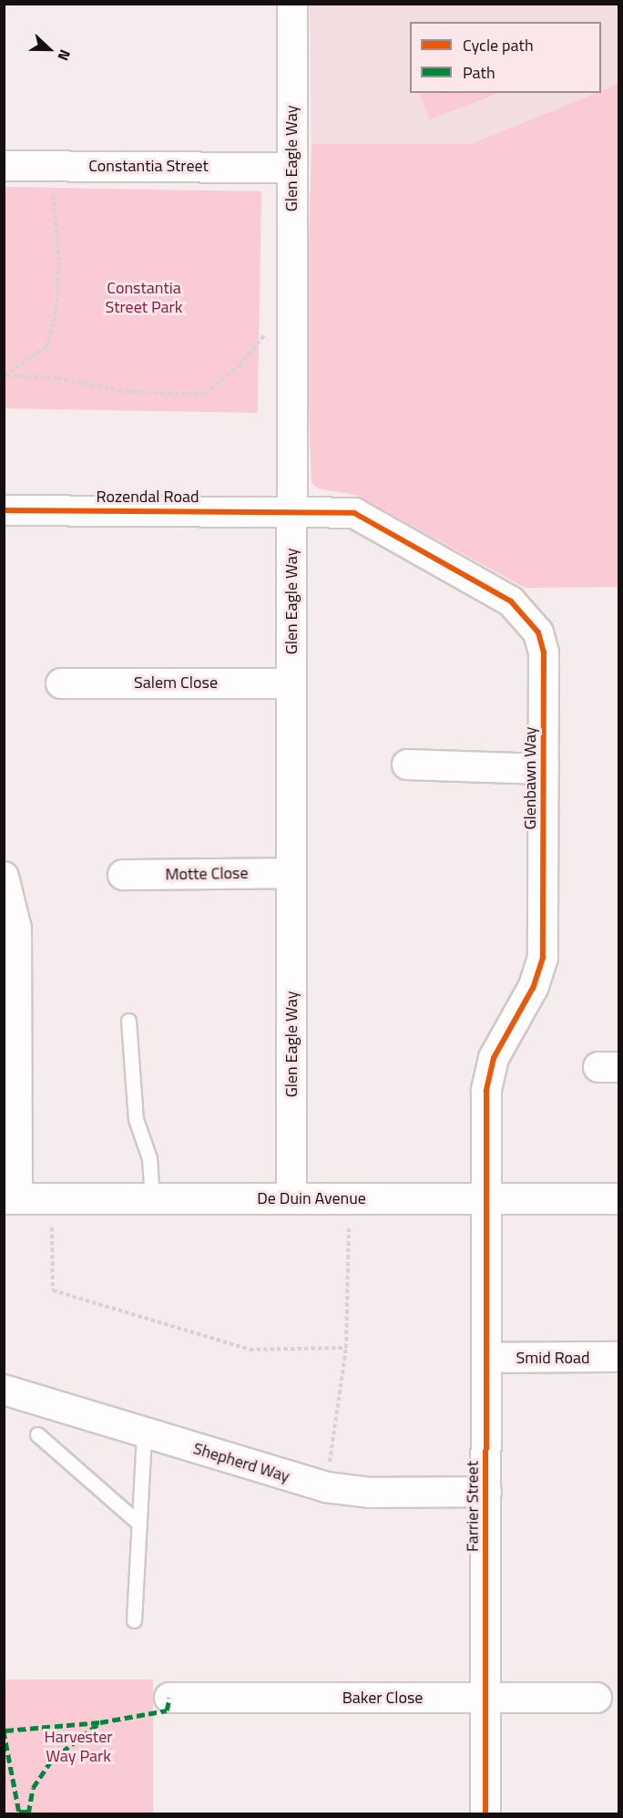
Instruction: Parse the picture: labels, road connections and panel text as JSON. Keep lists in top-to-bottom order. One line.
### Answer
{"streets":{"street":["Glen Eagle Way","Constantia Street","Rozendal Road","Salem Close","Glenbawn Way","Motte Close","De Duin Avenue","Smid Road","Shepherd Way","Farrier Street","Baker Close"]},"crossings":[["Glen Eagle Way","Constantia Street"],["Glen Eagle Way","Rozendal Road"],["Glen Eagle Way","Salem Close"],["Glen Eagle Way","Glenbawn Way"],["Glen Eagle Way","Motte Close"],["Glen Eagle Way","De Duin Avenue"],["Rozendal Road","Glenbawn Way"],["Glenbawn Way","De Duin Avenue"],["Glenbawn Way","Farrier Street"],["De Duin Avenue","Farrier Street"],["Smid Road","Farrier Street"],["Shepherd Way","Farrier Street"],["Farrier Street","Baker Close"]],"parks":["Constantia Street Park","Harvester Way Park"],"legend":["Cycle path","Path"],"north":"right"}
